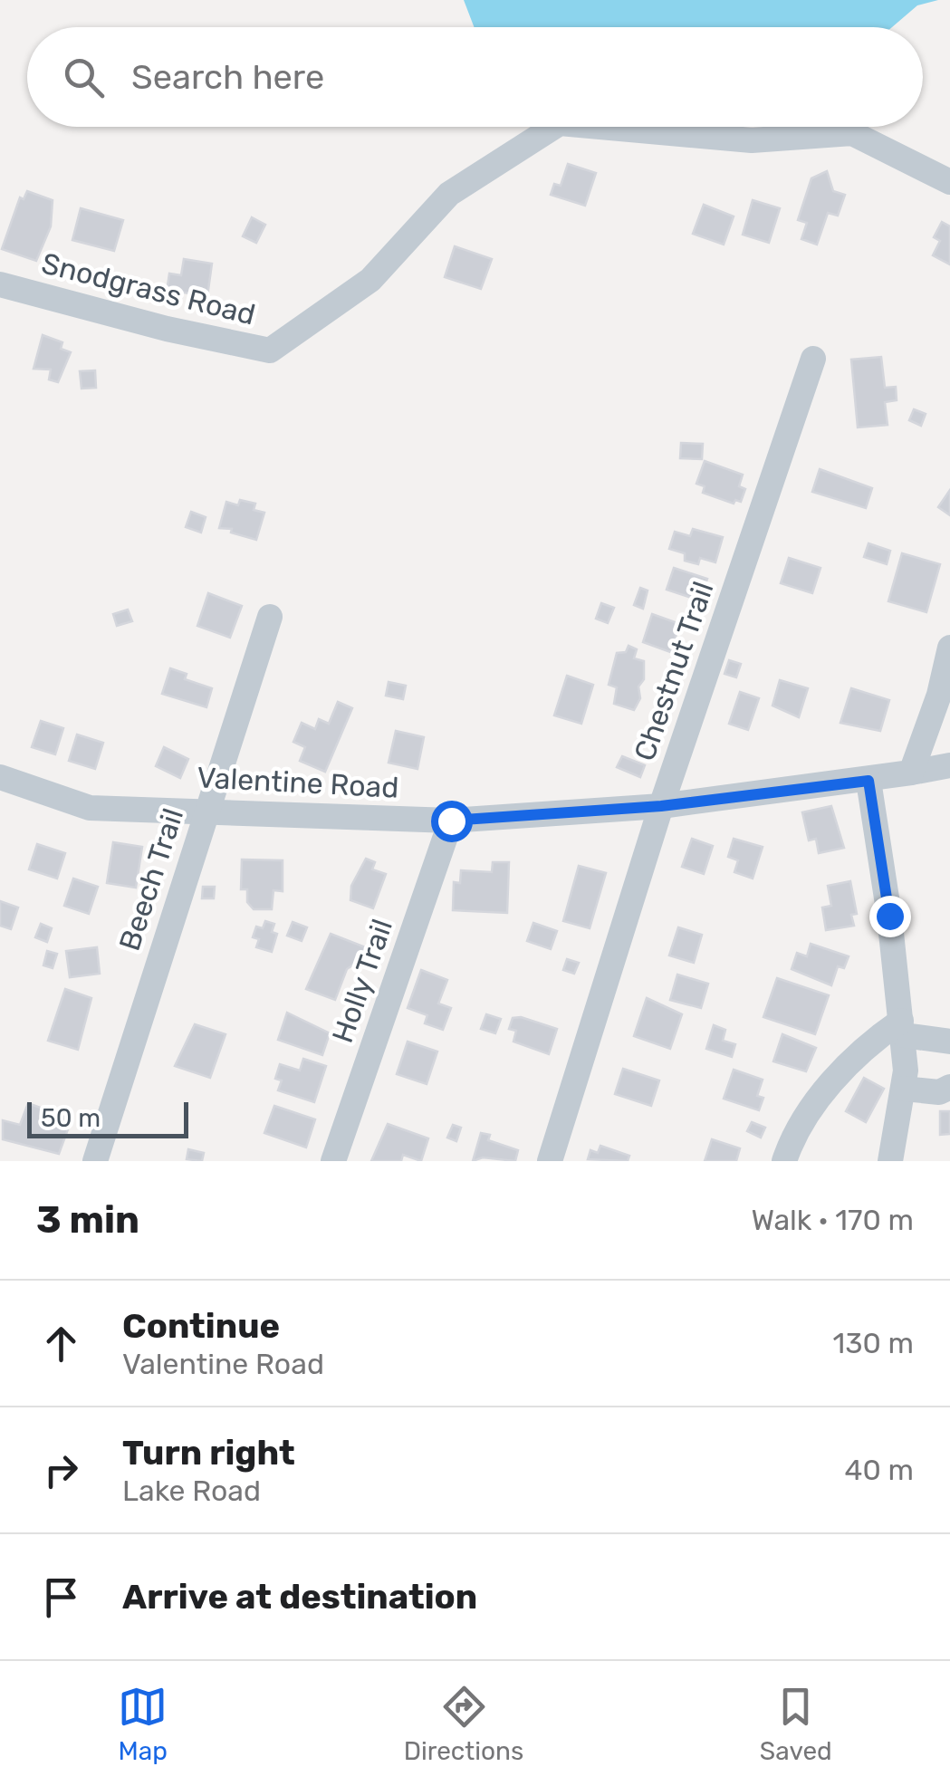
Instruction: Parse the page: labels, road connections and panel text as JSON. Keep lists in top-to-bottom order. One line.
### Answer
{"streets":{"street":["Snodgrass Road","Chestnut Trail","Valentine Road","Beech Trail","Holly Trail"]},"crossings":[["Chestnut Trail","Valentine Road"],["Valentine Road","Beech Trail"],["Valentine Road","Holly Trail"]],"scale_bar":"50 m","page":{"search":"Search here","scale":"50 m","heading":["3 min","Walk · 170 m"],"list":[["Continue","Valentine Road","130 m"],["Turn right","Lake Road","40 m"],"Arrive at destination"],"nav":["Map","Directions","Saved"]}}
